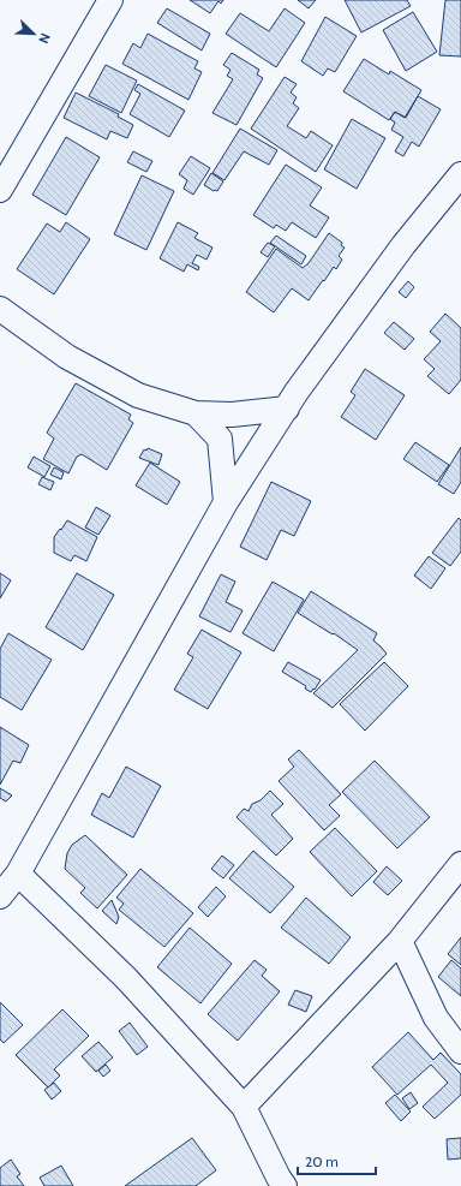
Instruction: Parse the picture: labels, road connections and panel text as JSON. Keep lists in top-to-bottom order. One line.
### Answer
{"scale_bar":"20 m","north":"bottom right"}
